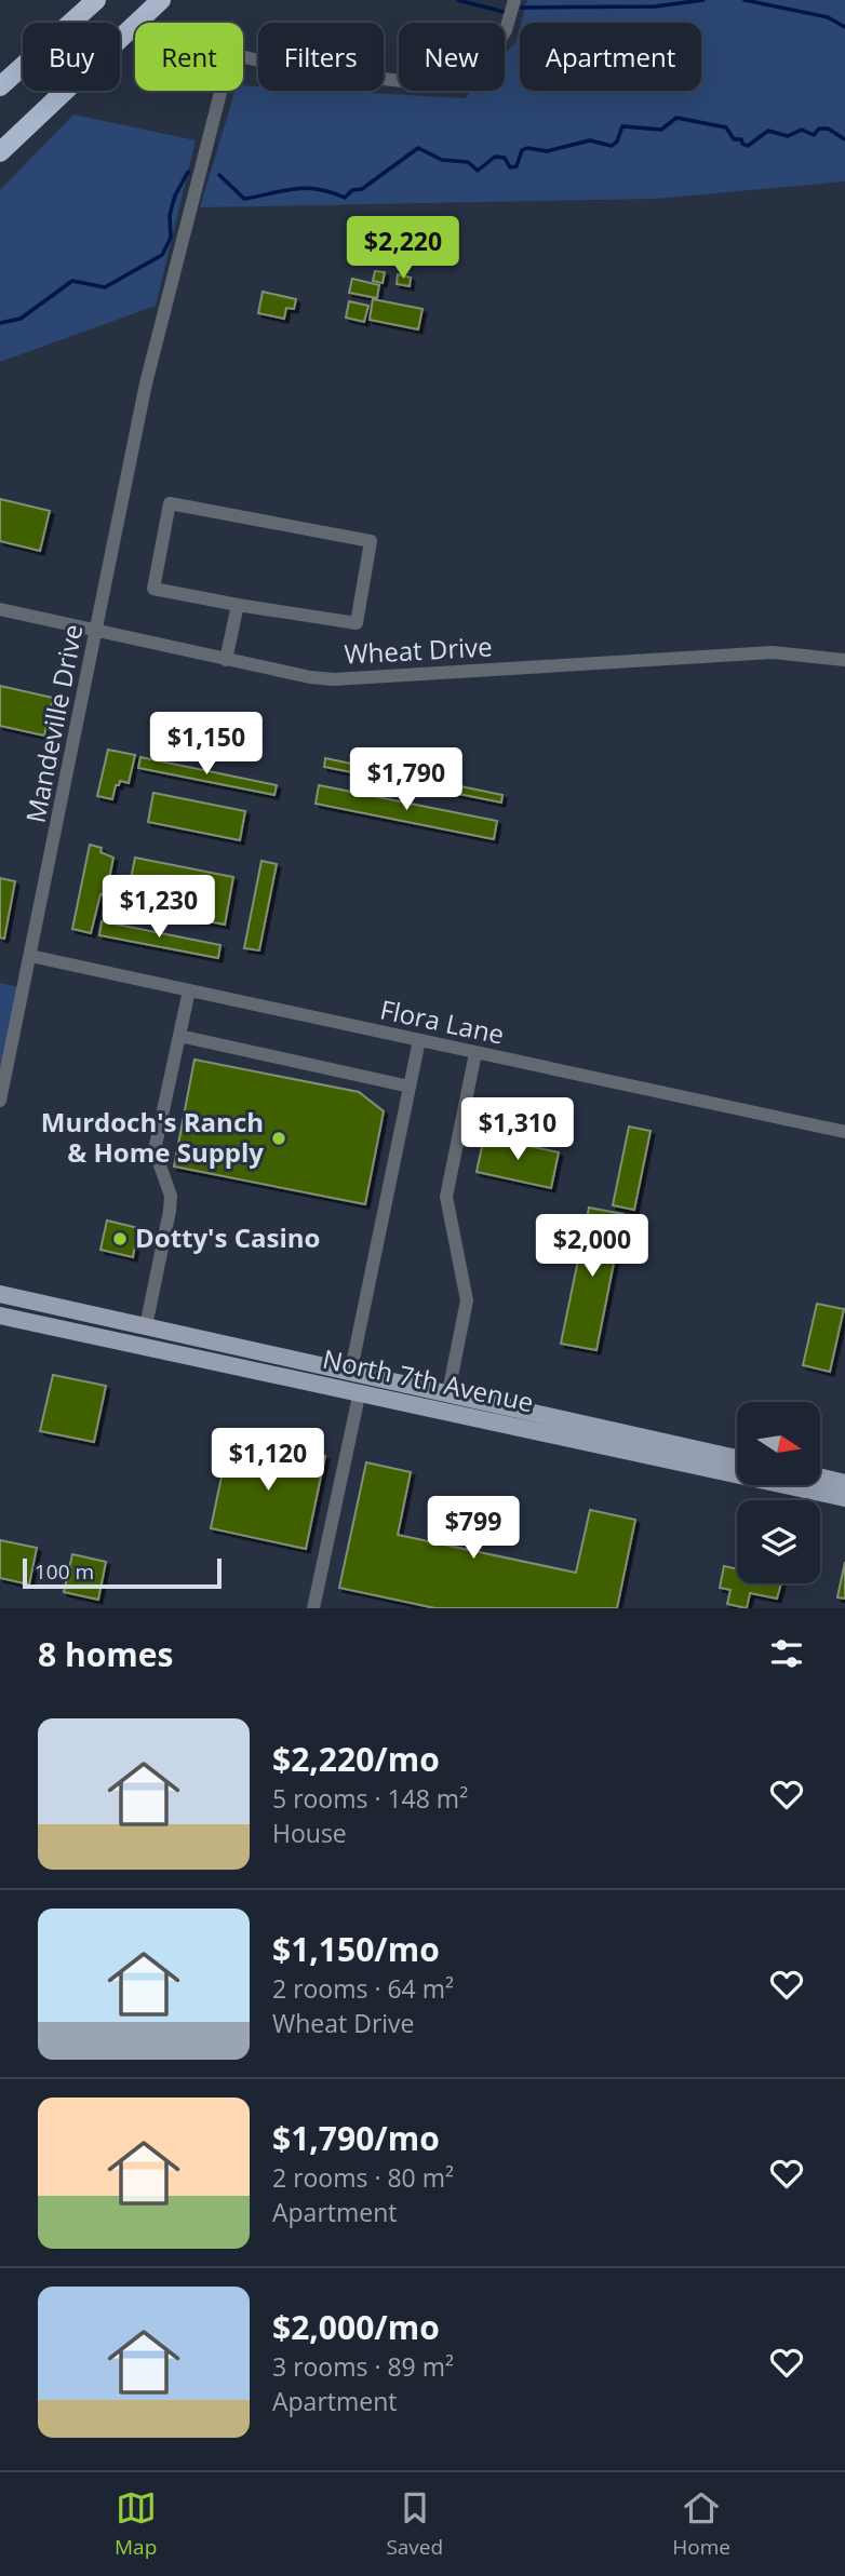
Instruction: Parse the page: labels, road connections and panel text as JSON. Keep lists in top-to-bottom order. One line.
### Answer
{"streets":{"main road":["North 7th Avenue"],"street":["Wheat Drive","Mandeville Drive","Flora Lane"]},"crossings":[["Wheat Drive","Mandeville Drive"],["Mandeville Drive","Flora Lane"]],"places":["Murdoch's Ranch & Home Supply","Dotty's Casino"],"scale_bar":"100 m","north":"right","page":{"chip":["Buy","Rent","Filters","New","Apartment"],"price":["$2,220","$1,150","$1,790","$1,230","$1,310","$2,000","$1,120","$799"],"scale":"100 m","heading":"8 homes","list":[{"name":"$2,220/mo","note":"5 rooms · 148 m² · House"},{"name":"$1,150/mo","note":"2 rooms · 64 m² · Wheat Drive"},{"name":"$1,790/mo","note":"2 rooms · 80 m² · Apartment"},{"name":"$2,000/mo","note":"3 rooms · 89 m² · Apartment"}],"tabs":["Map","Saved","Home"]}}
